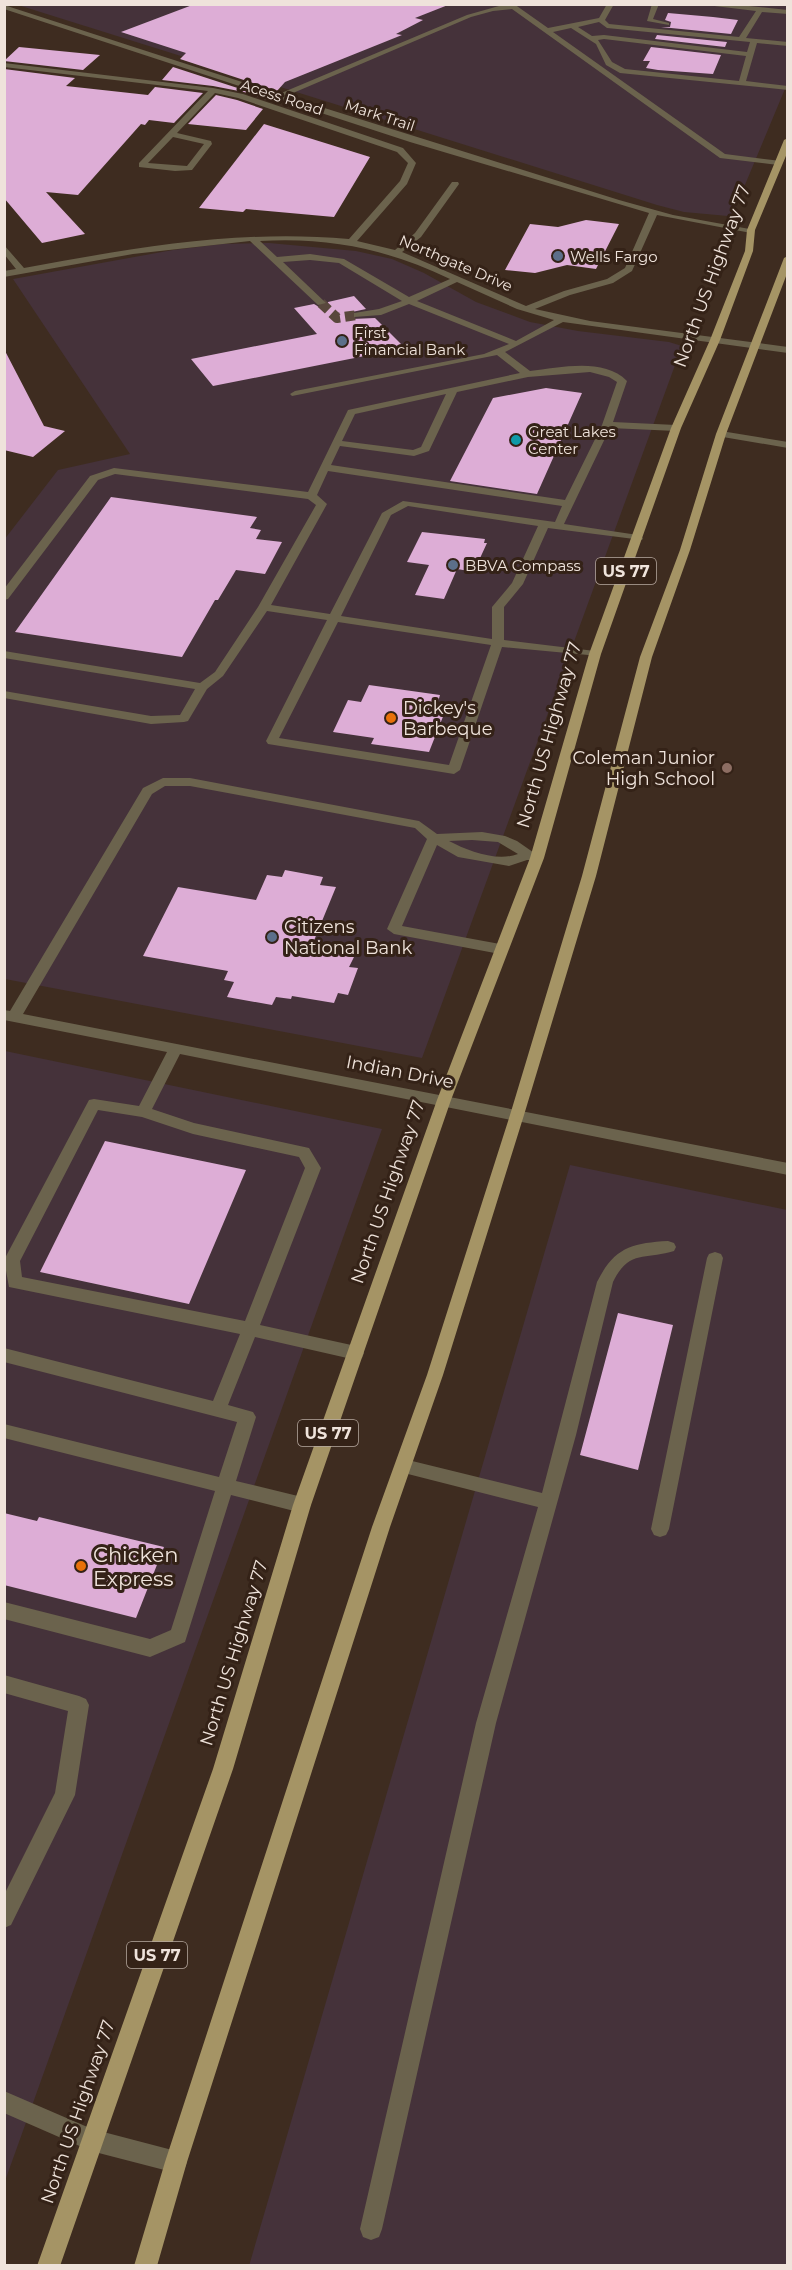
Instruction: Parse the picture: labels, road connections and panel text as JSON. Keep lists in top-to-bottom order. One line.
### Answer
{"streets":{"main road":["North US Highway 77","US 77"],"street":["Acess Road","Mark Trail","Northgate Drive","Indian Drive"]},"crossings":[["Acess Road","Northgate Drive"],["Mark Trail","North US Highway 77"],["Northgate Drive","North US Highway 77"],["Northgate Drive","US 77"],["North US Highway 77","Indian Drive"],["US 77","Indian Drive"]],"places":["Wells Fargo","First Financial Bank","Great Lakes Center","BBVA Compass","Dickey's Barbeque","Coleman Junior High School","Citizens National Bank","Chicken Express"]}
